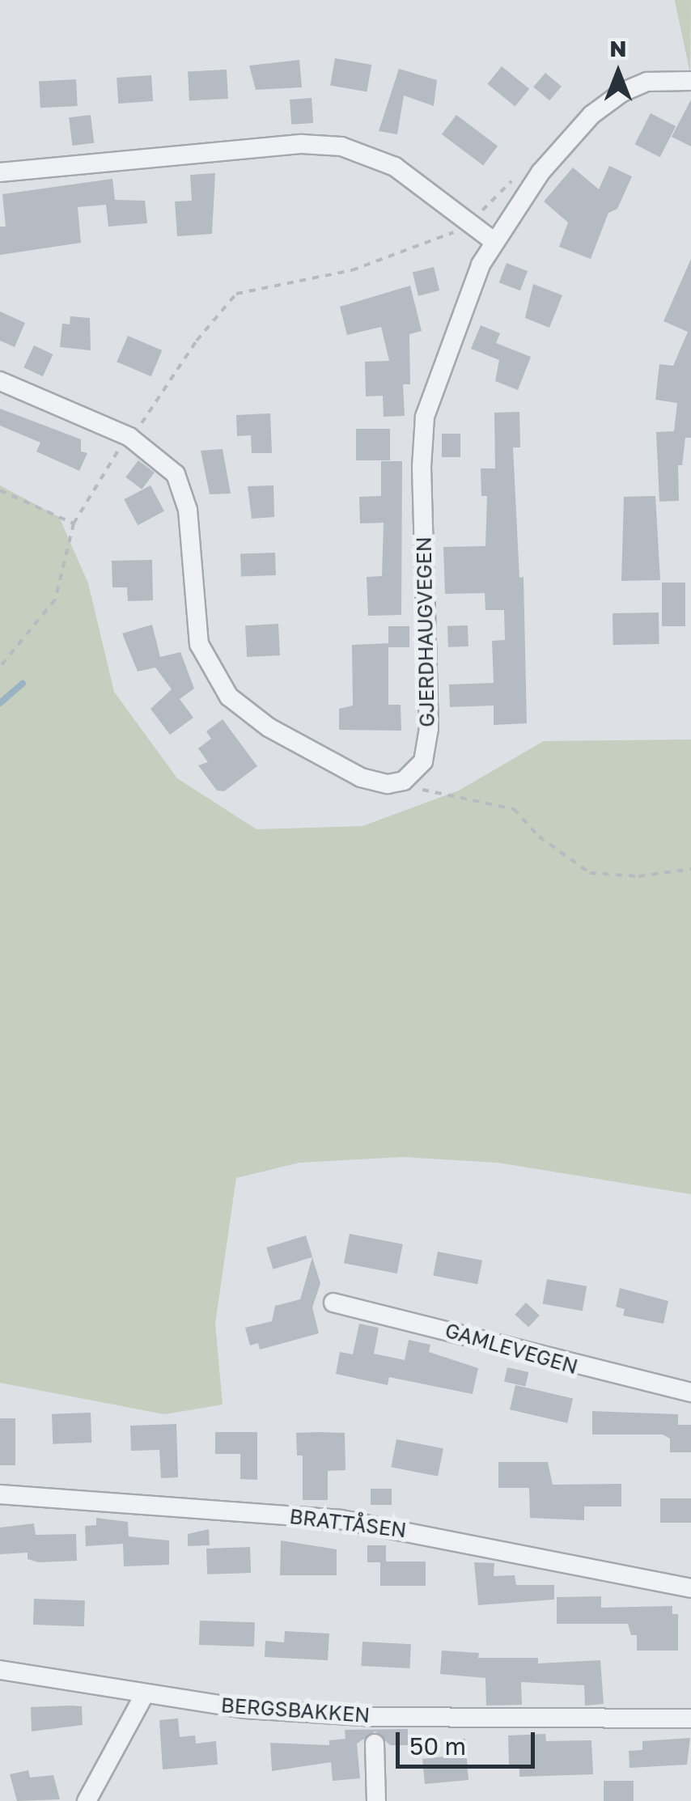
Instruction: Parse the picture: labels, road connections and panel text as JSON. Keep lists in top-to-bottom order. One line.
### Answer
{"streets":{"street":["GJERDHAUGVEGEN","GAMLEVEGEN","BRATTÅSEN","BERGSBAKKEN"]},"scale_bar":"50 m","north":"top"}
